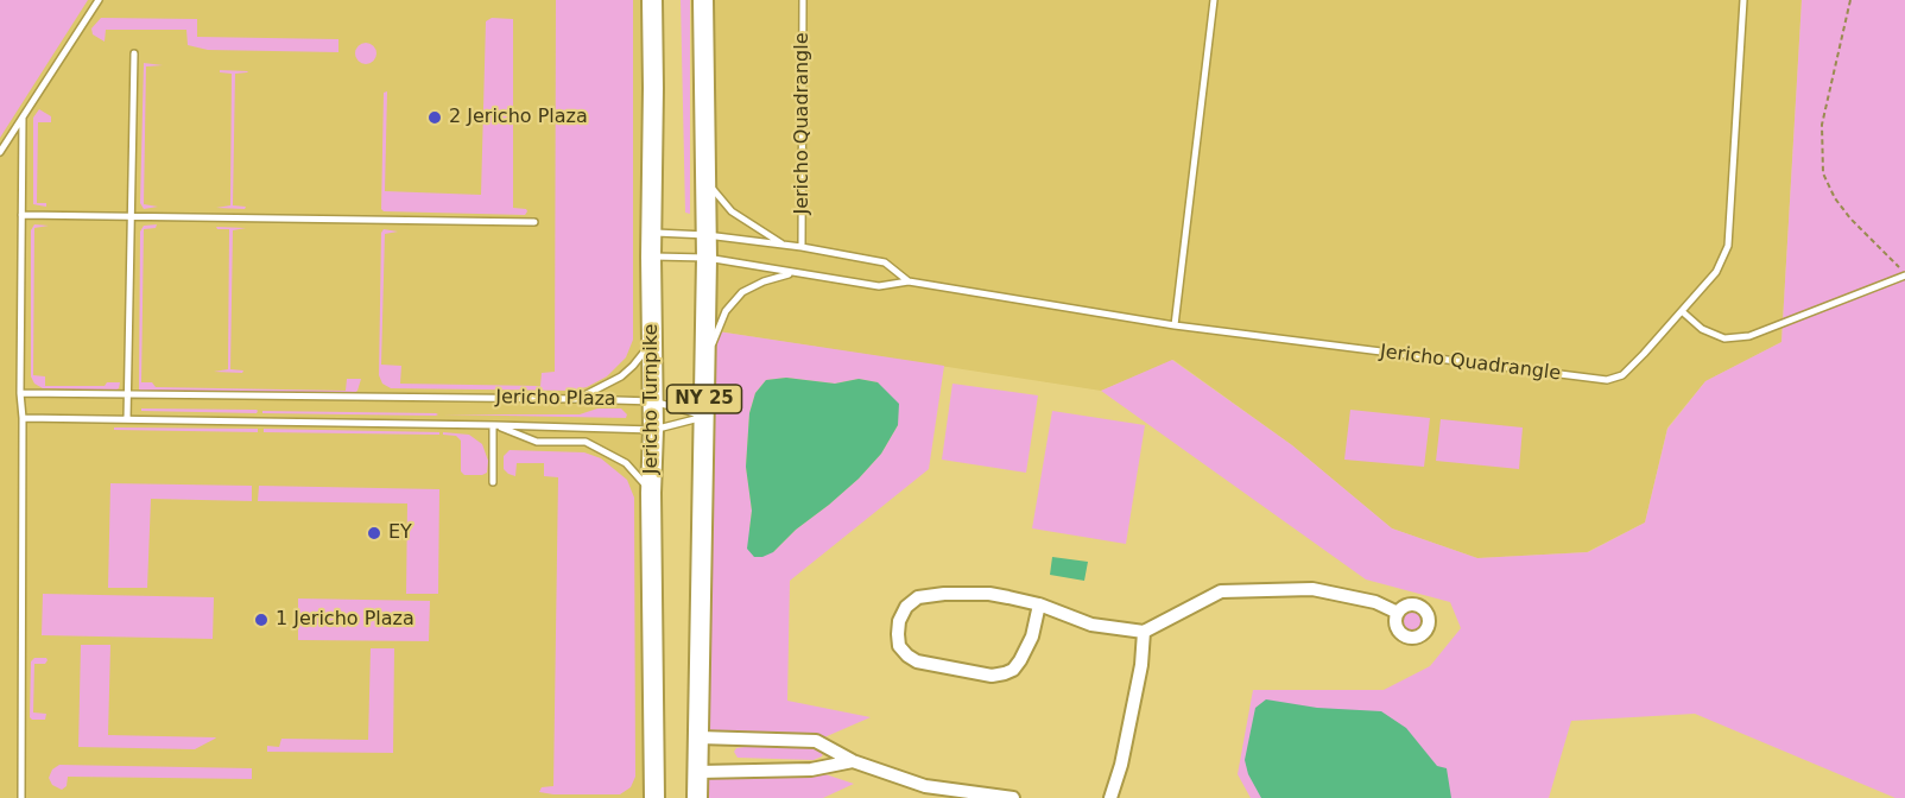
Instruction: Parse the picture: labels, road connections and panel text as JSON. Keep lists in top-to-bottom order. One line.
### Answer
{"streets":{"main road":["Jericho Turnpike","NY 25"],"lane":["Jericho Quadrangle","Jericho Plaza"]},"crossings":[["Jericho Quadrangle","Jericho Turnpike"],["Jericho Quadrangle","NY 25"],["Jericho Plaza","Jericho Turnpike"],["Jericho Plaza","NY 25"]],"places":["2 Jericho Plaza","EY","1 Jericho Plaza"]}
